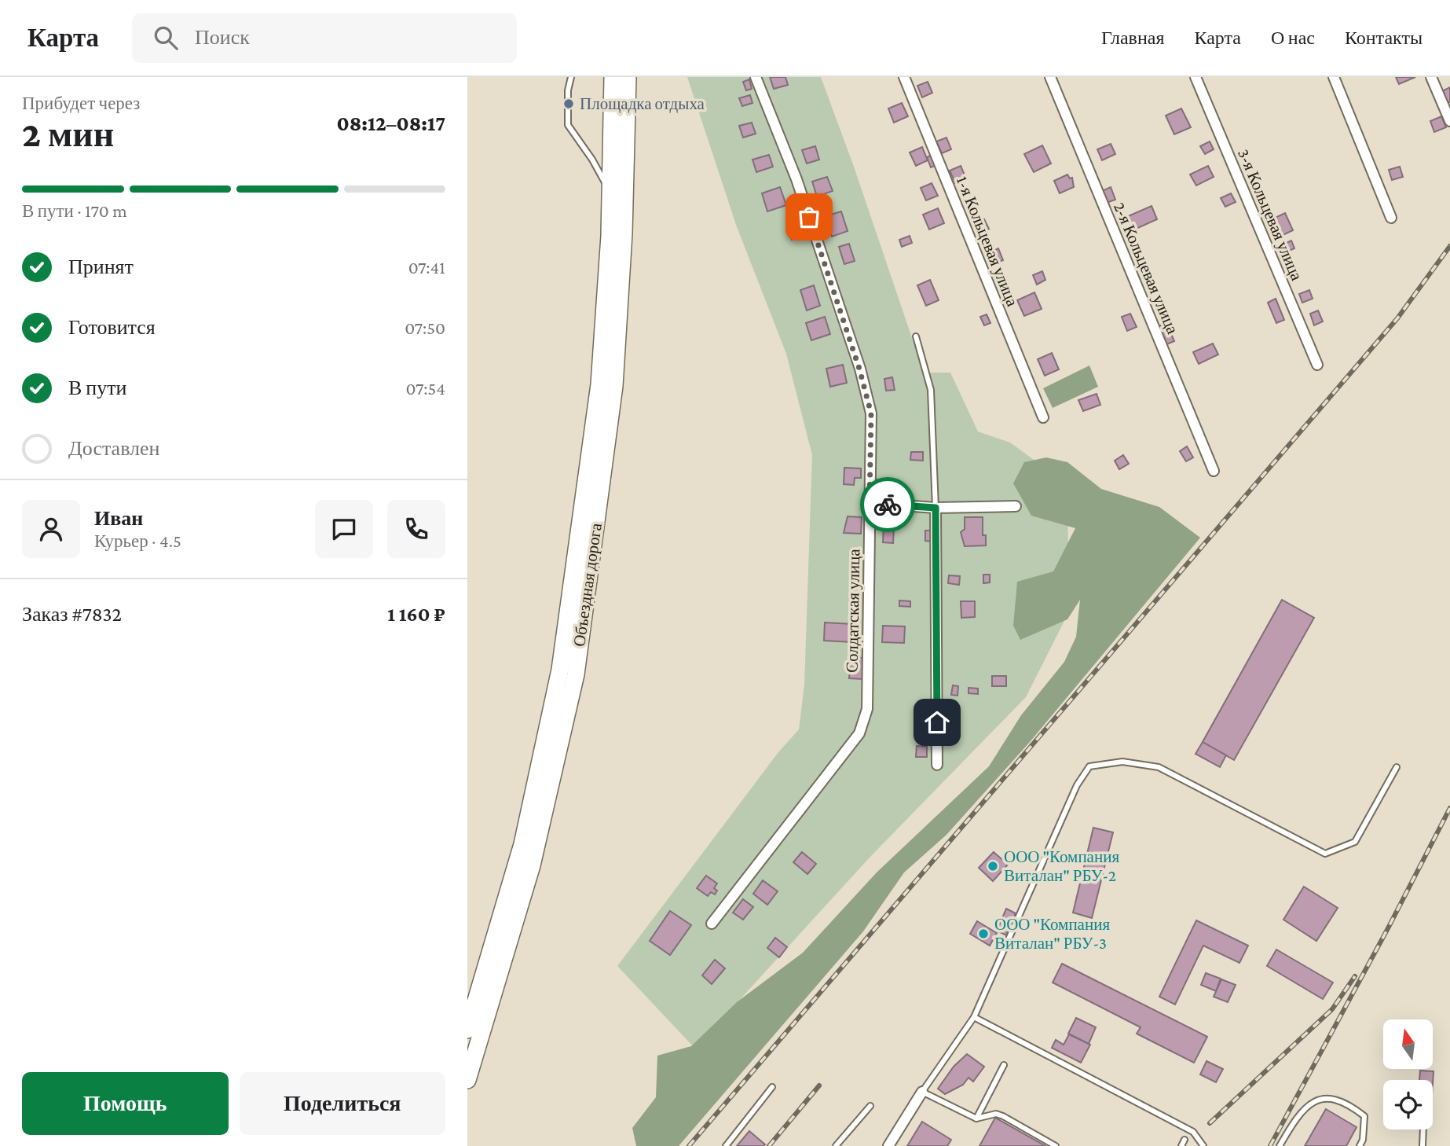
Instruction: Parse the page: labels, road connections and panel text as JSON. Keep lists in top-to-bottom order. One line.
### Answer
{"streets":{"highway":["Объездная дорога"],"street":["3-я Кольцевая улица","1-я Кольцевая улица","2-я Кольцевая улица","Солдатская улица"]},"places":["Площадка отдыха","ООО \"Компания Виталан\" РБУ-2","ООО \"Компания Виталан\" РБУ-3"],"north":"top","page":{"header":"Карта","search":"Поиск","nav":["Главная","Карта","О нас","Контакты"],"heading":["2 мин","Прибудет через","08:12–08:17"],"panel":["Иван","Курьер · 4.5","Заказ #7832","1 160 ₽"],"bar":"В пути · 170 m","list":[["Принят","07:41"],["Готовится","07:50"],["В пути","07:54"],"Доставлен"],"buttons":["Помощь","Поделиться"]}}
